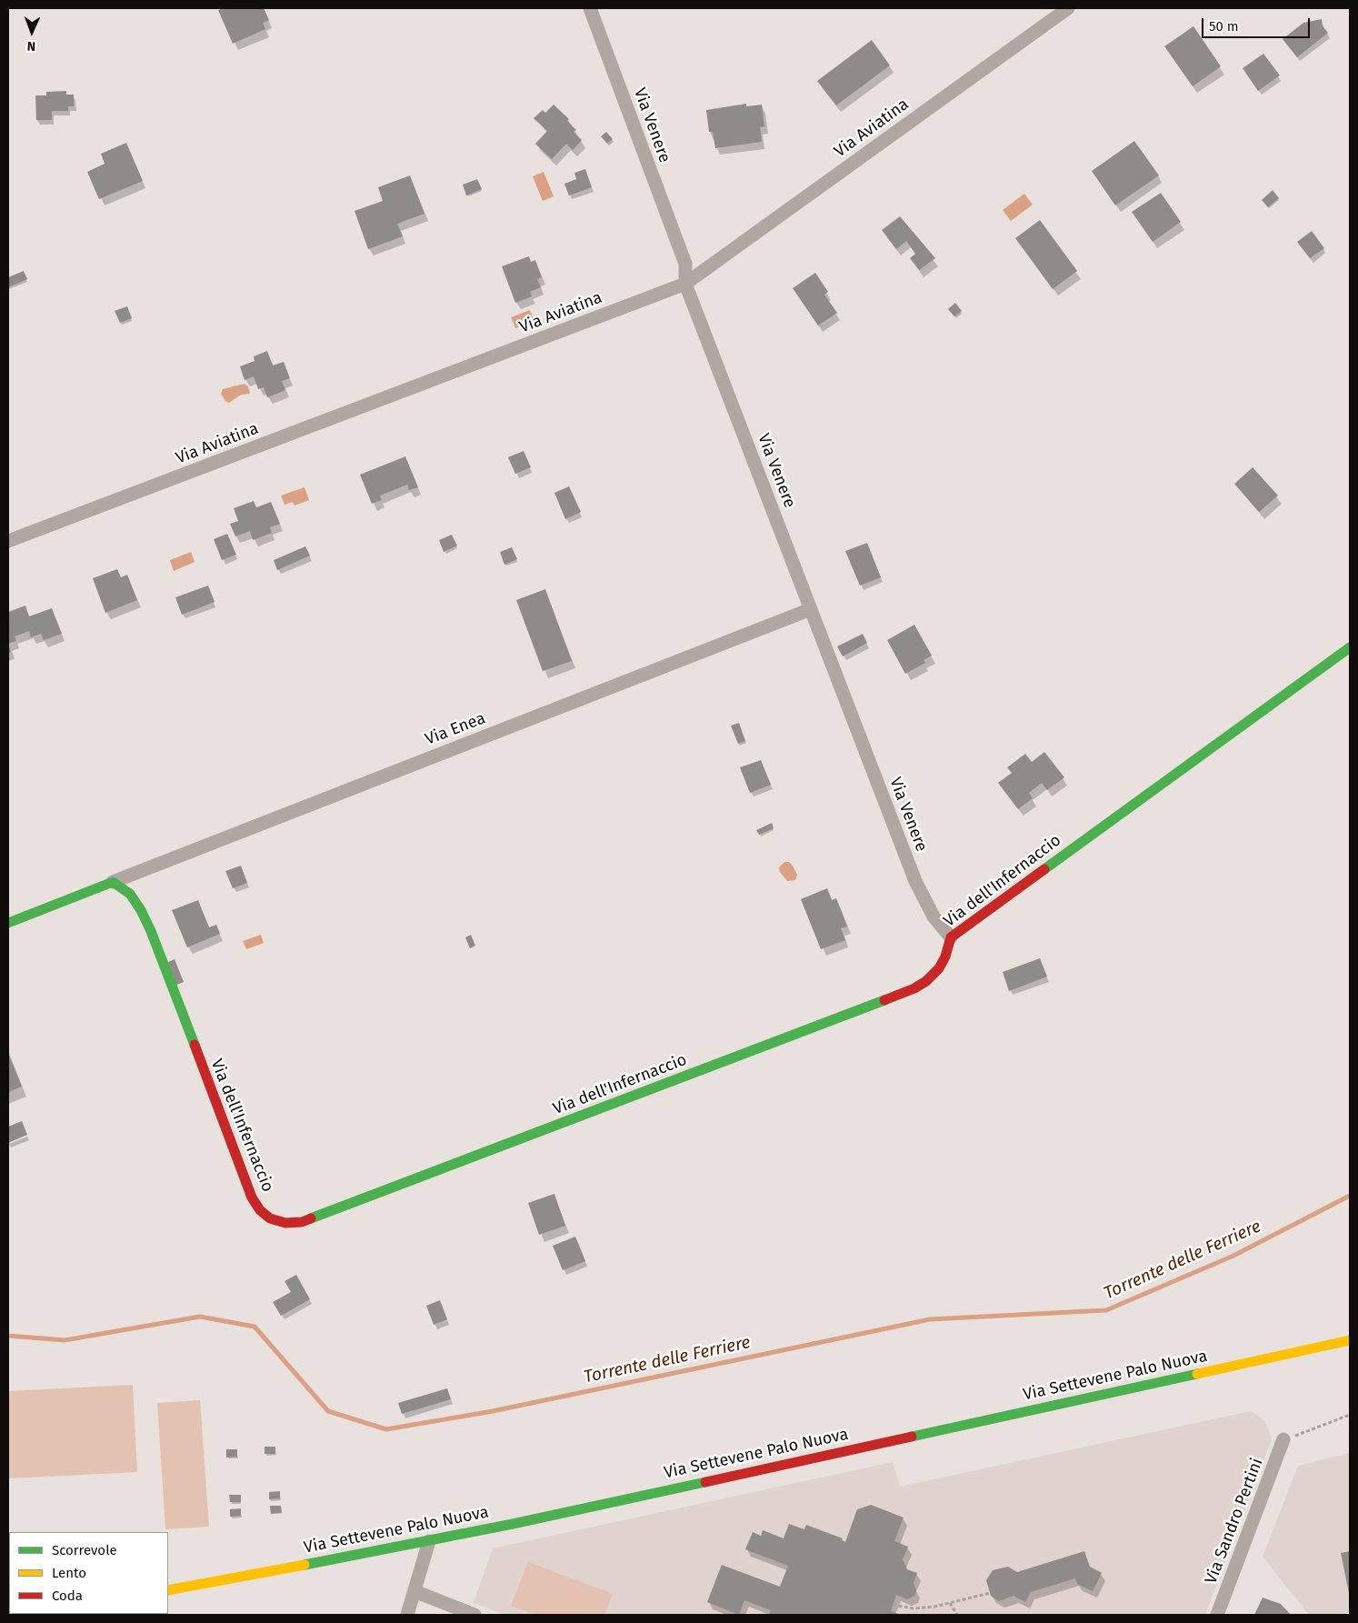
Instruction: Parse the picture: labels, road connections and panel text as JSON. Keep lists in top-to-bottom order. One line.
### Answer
{"streets":{"street":["Via Venere","Via Aviatina","Via Enea","Via dell'Infernaccio","Via Settevene Palo Nuova","Via Sandro Pertini"]},"crossings":[["Via Venere","Via Aviatina"],["Via Venere","Via Enea"],["Via Venere","Via dell'Infernaccio"],["Via Enea","Via dell'Infernaccio"]],"water":["Torrente delle Ferriere"],"legend":["Scorrevole","Lento","Coda"],"scale_bar":"50 m","north":"bottom"}
